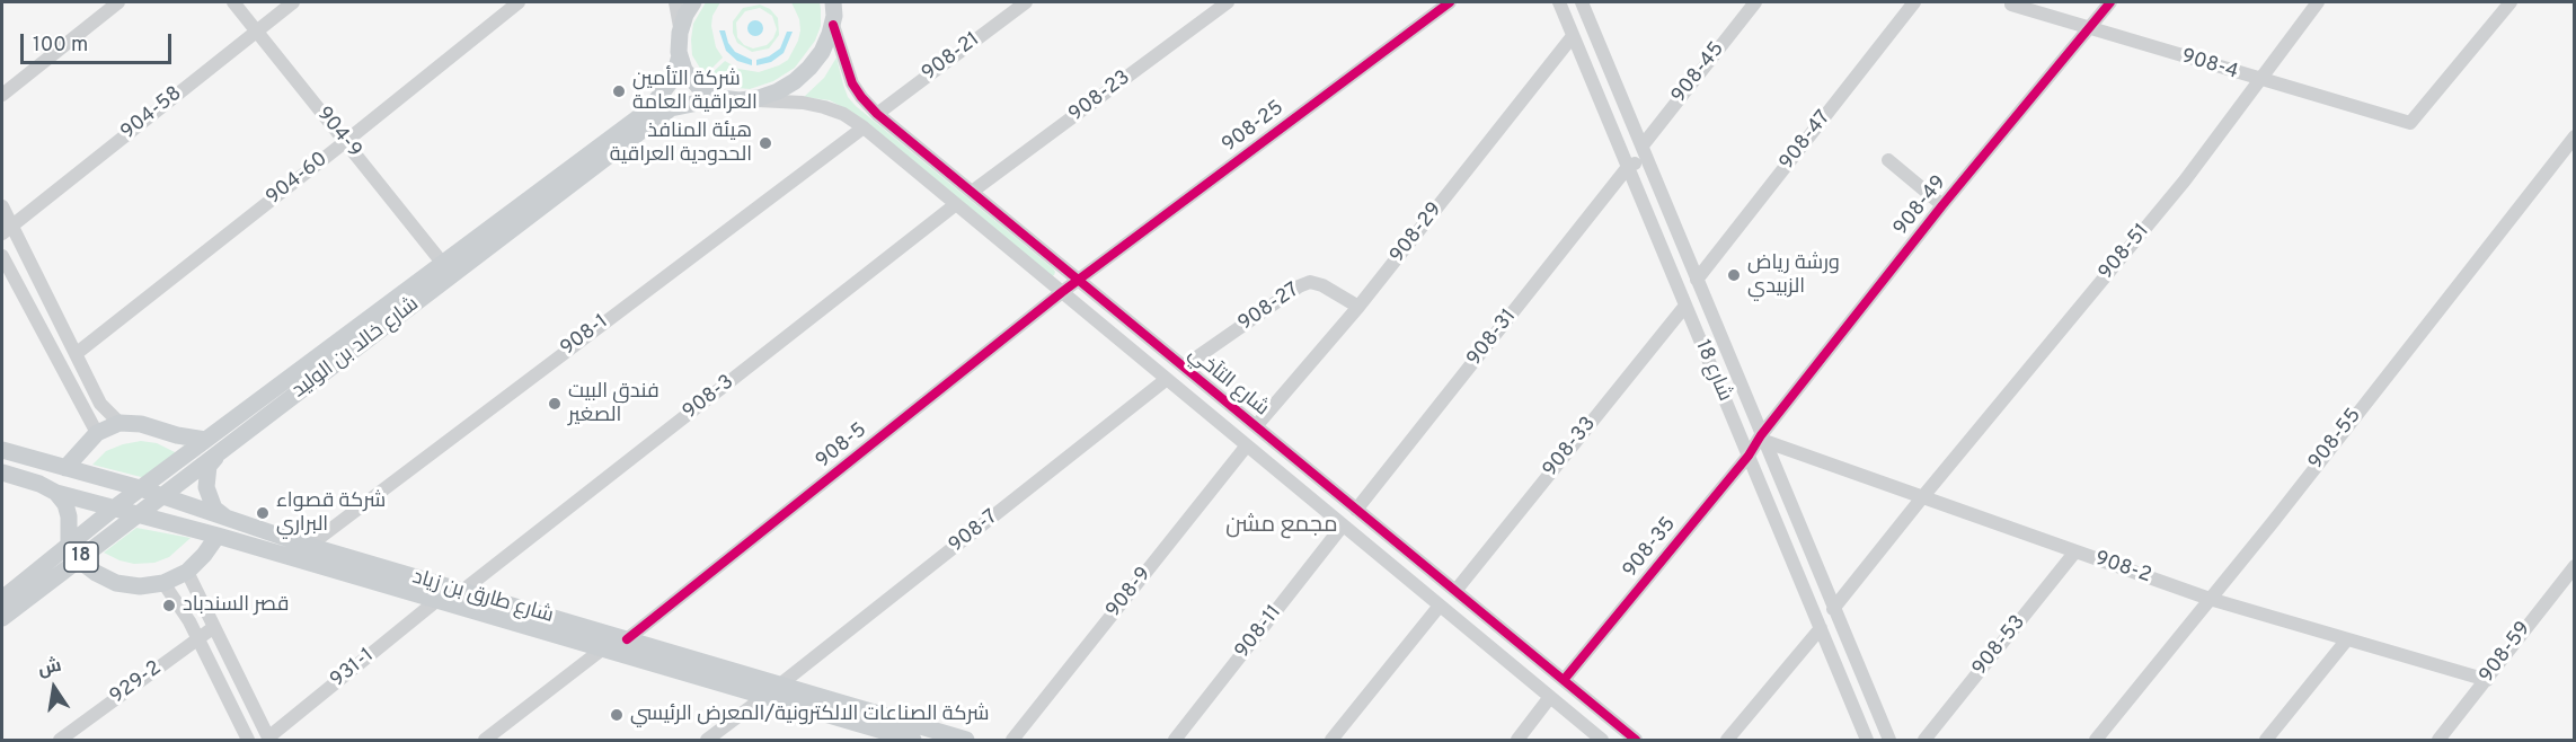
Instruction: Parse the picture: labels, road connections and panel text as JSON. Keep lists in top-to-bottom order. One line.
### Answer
{"streets":{"main road":["شارع خالد بن الوليد","18","شارع طارق بن زياد"],"street":["908-21","908-4","908-45","908-23","904-58","908-25","904-9","908-47","904-60","908-49","908-29","908-51","908-27","908-1","908-31","شارع 18","شارع التآخي","908-3","908-55","908-5","908-33","908-7","908-35","908-2","908-9","908-11","908-53","908-59","931-1","929-2"]},"crossings":[["908-21","شارع التآخي"],["908-4","908-49"],["908-4","908-51"],["908-45","شارع 18"],["908-23","شارع التآخي"],["904-58","904-9"],["908-25","شارع التآخي"],["908-25","908-5"],["904-9","904-60"],["904-9","شارع خالد بن الوليد"],["908-47","شارع 18"],["908-49","شارع 18"],["908-49","908-35"],["908-49","908-2"],["908-29","908-27"],["908-29","شارع 18"],["908-29","شارع التآخي"],["908-51","شارع 18"],["908-51","908-2"],["908-27","شارع التآخي"],["908-1","شارع التآخي"],["908-1","شارع طارق بن زياد"],["908-31","شارع 18"],["908-31","شارع التآخي"],["شارع خالد بن الوليد","شارع طارق بن زياد"],["شارع 18","908-33"],["شارع 18","908-35"],["شارع 18","908-2"],["شارع التآخي","908-3"],["شارع التآخي","908-5"],["شارع التآخي","908-33"],["شارع التآخي","908-7"],["شارع التآخي","908-35"],["شارع التآخي","908-9"],["شارع التآخي","908-11"],["908-3","شارع طارق بن زياد"],["908-55","908-2"],["908-5","شارع طارق بن زياد"],["908-7","شارع طارق بن زياد"],["908-35","908-2"],["908-2","908-53"],["908-2","908-59"],["شارع طارق بن زياد","931-1"]],"districts":["مجمع مشن"],"places":["شركة التأمين العراقية العامة","هيئة المنافذ الحدودية العراقية","ورشة رياض الزبيدي","فندق البيت الصغير","شركة قصواء البراري","قصر السندباد","شركة الصناعات الالكترونية/المعرض الرئيسي"],"scale_bar":"100 m","north":"top"}
